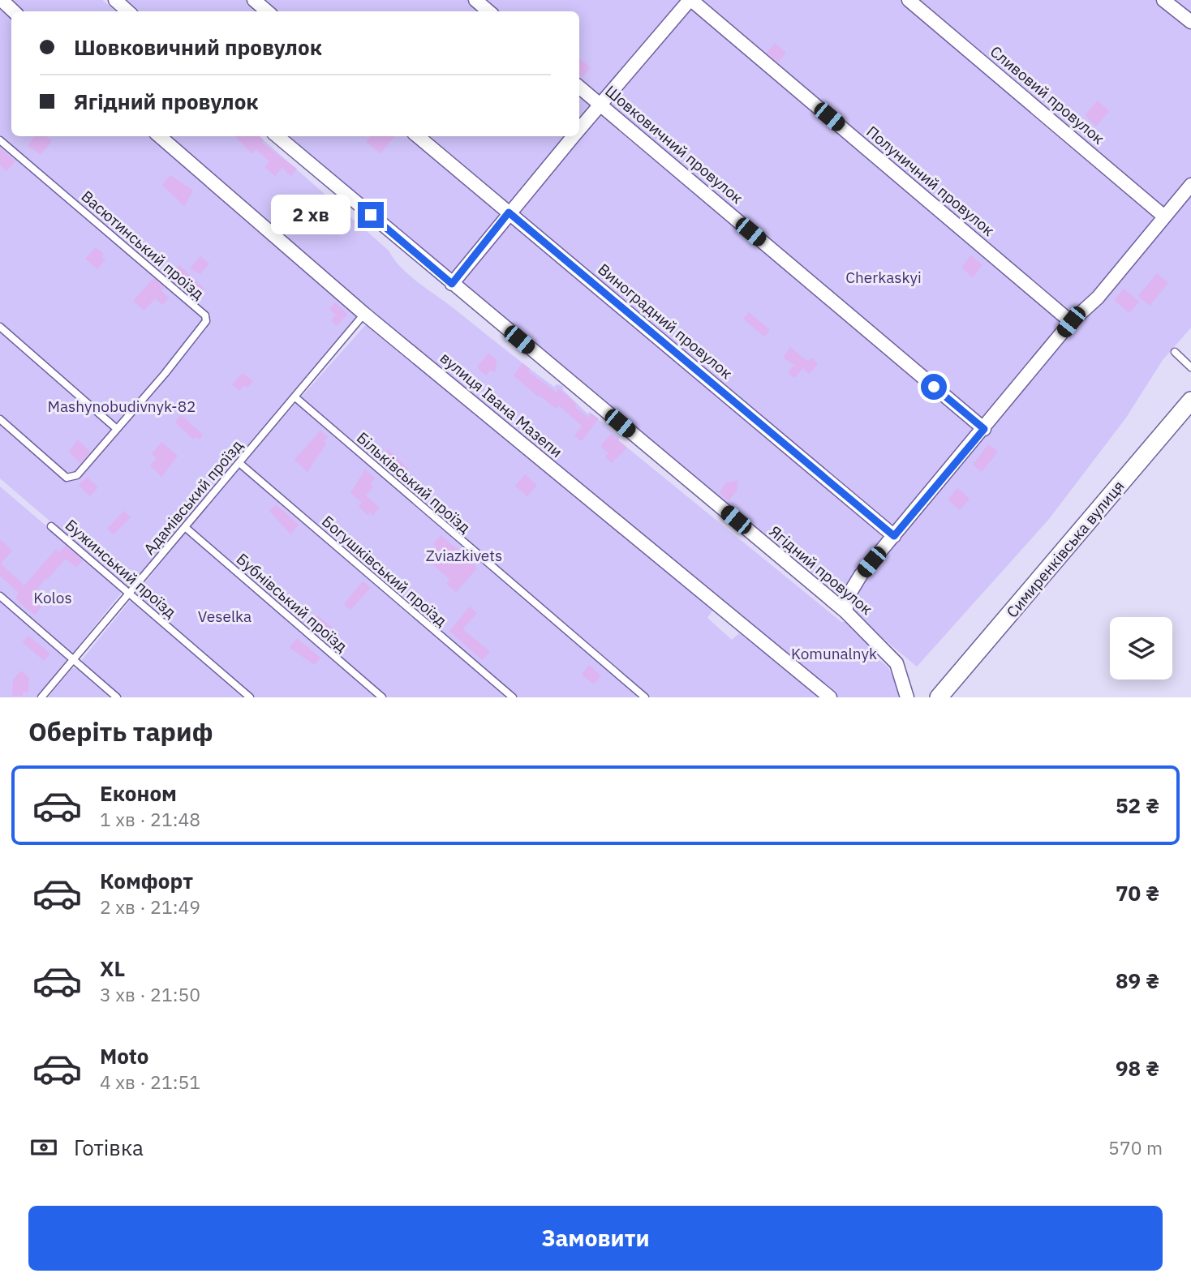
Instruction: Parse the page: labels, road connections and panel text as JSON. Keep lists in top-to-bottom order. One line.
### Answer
{"streets":{"main road":["Симиренківська вулиця"],"street":["Сливовий провулок","Шовковичний провулок","Полуничний провулок","Виноградний провулок","вулиця Івана Мазепи","Ягідний провулок"],"lane":["Васютинський проїзд","Більківський проїзд","Адамівський проїзд","Бужинський проїзд","Богушківський проїзд","Бубнівський проїзд"]},"crossings":[["вулиця Івана Мазепи","Адамівський проїзд"],["Більківський проїзд","Адамівський проїзд"],["Адамівський проїзд","Бужинський проїзд"],["Адамівський проїзд","Богушківський проїзд"],["Адамівський проїзд","Бубнівський проїзд"]],"parks":["Cherkaskyi","Mashynobudivnyk-82","Zviazkivets","Kolos","Veselka","Komunalnyk"],"page":{"banner":["Шовковичний провулок","Ягідний провулок"],"bubble":"2 хв","heading":"Оберіть тариф","list":[{"name":"Економ","note":"1 хв · 21:48","value":"52 ₴"},{"name":"Комфорт","note":"2 хв · 21:49","value":"70 ₴"},{"name":"XL","note":"3 хв · 21:50","value":"89 ₴"},{"name":"Moto","note":"4 хв · 21:51","value":"98 ₴"}],"pay":["Готівка","570 m"],"buttons":"Замовити"}}
